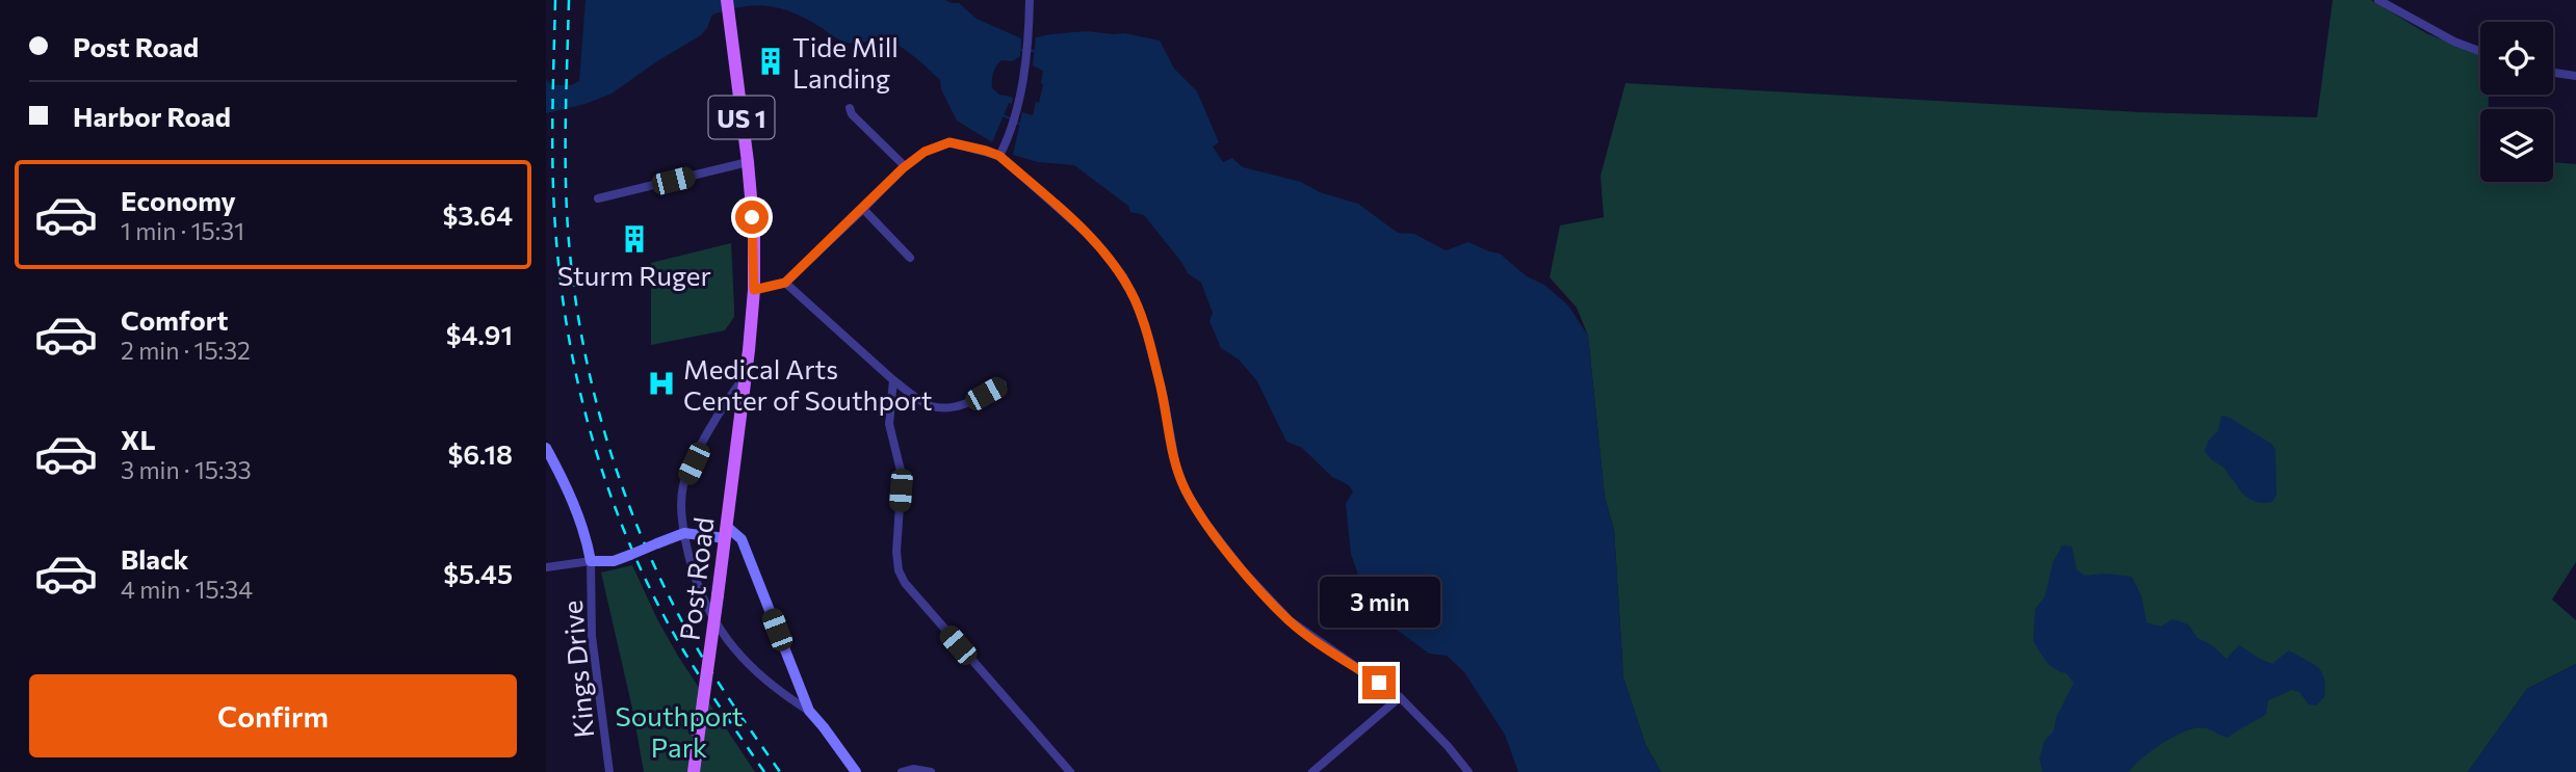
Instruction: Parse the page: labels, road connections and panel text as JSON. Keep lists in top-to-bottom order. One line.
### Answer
{"streets":{"main road":["US 1","Post Road"],"street":["Kings Drive"]},"parks":["Southport Park"],"places":{"building":["Tide Mill Landing","Sturm Ruger"],"hospital":["Medical Arts Center of Southport"]},"page":{"banner":["Post Road","Harbor Road"],"list":[{"name":"Economy","note":"1 min · 15:31","value":"$3.64"},{"name":"Comfort","note":"2 min · 15:32","value":"$4.91"},{"name":"XL","note":"3 min · 15:33","value":"$6.18"},{"name":"Black","note":"4 min · 15:34","value":"$5.45"}],"bubble":"3 min","buttons":"Confirm"}}
